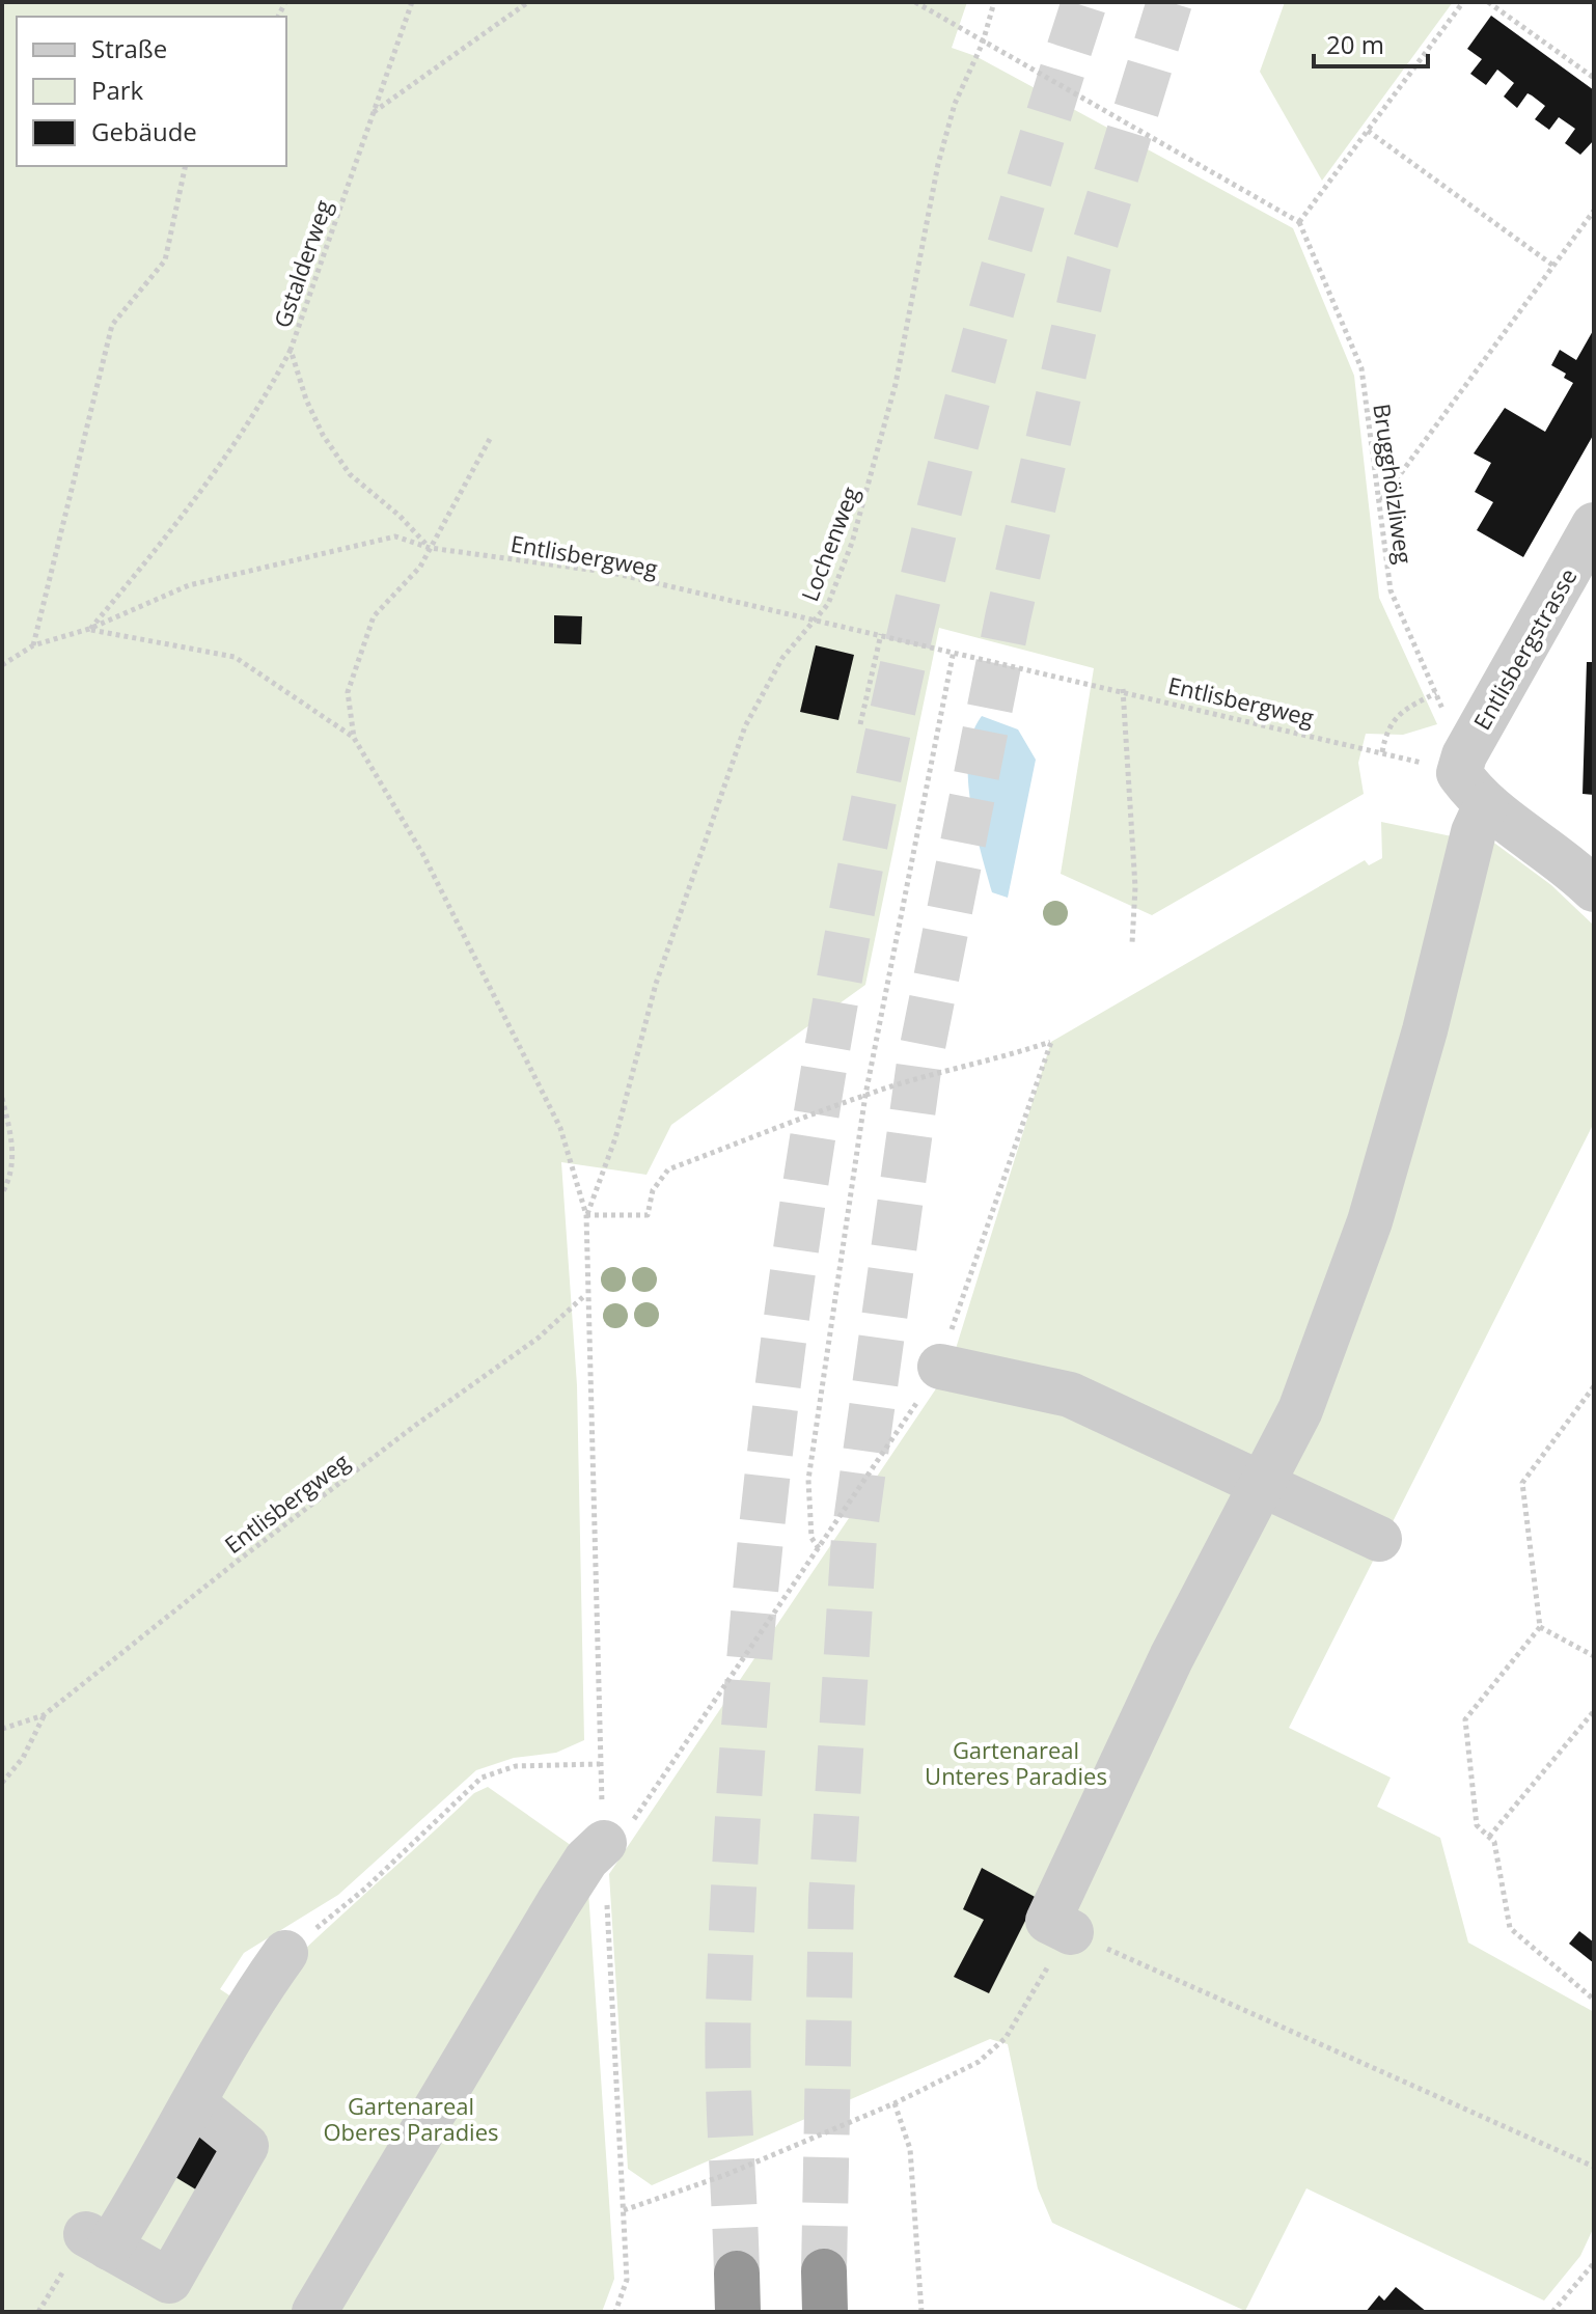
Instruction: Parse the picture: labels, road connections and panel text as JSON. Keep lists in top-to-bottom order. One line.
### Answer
{"streets":{"street":["Entlisbergstrasse"],"path":["Gstalderweg","Brugghölzliweg","Lochenweg","Entlisbergweg"]},"crossings":[["Gstalderweg","Entlisbergweg"],["Brugghölzliweg","Entlisbergweg"],["Brugghölzliweg","Entlisbergstrasse"],["Lochenweg","Entlisbergweg"],["Entlisbergweg","Entlisbergstrasse"]],"parks":["Gartenareal Unteres Paradies","Gartenareal Oberes Paradies"],"legend":["Straße","Park","Gebäude"],"scale_bar":"20 m"}
